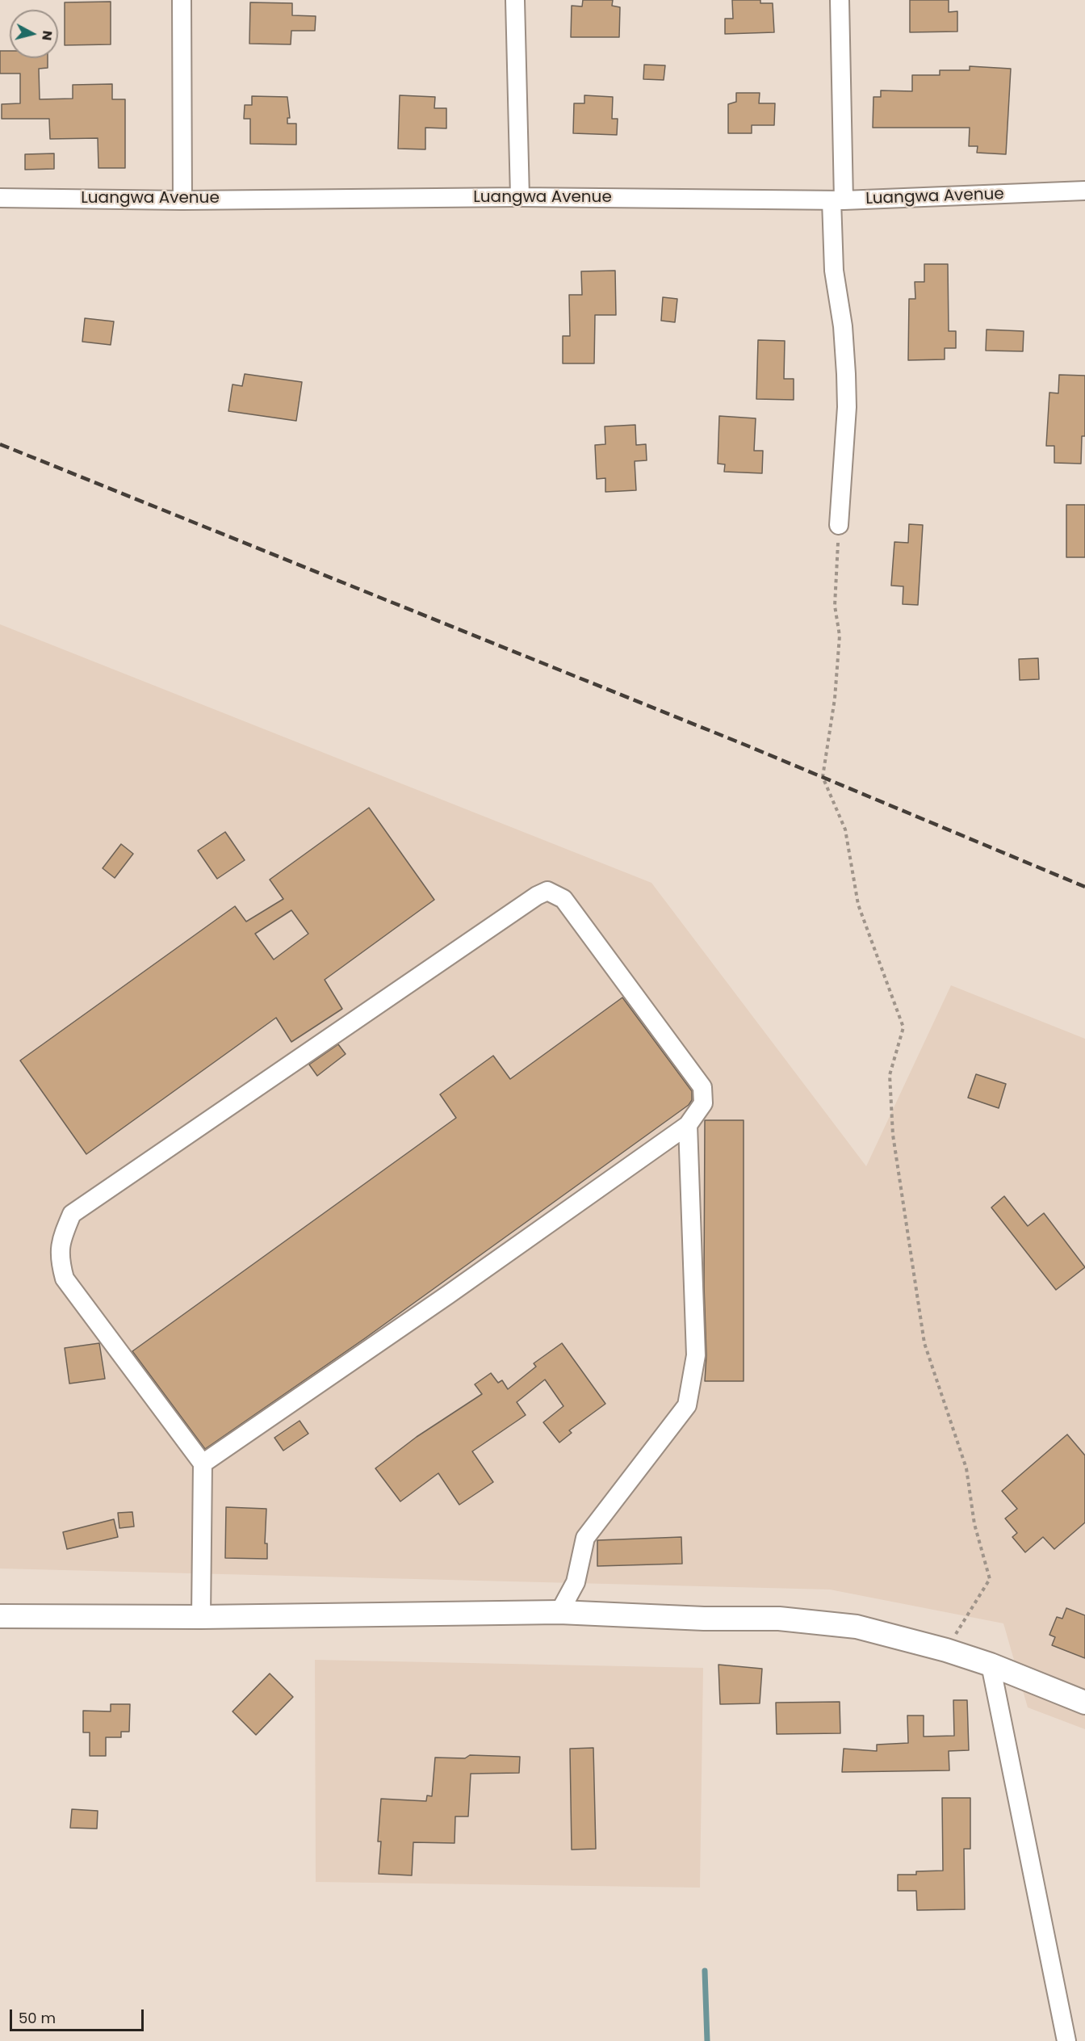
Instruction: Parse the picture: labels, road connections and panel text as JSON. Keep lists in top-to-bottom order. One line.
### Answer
{"streets":{"street":["Luangwa Avenue"]},"scale_bar":"50 m","north":"right"}
